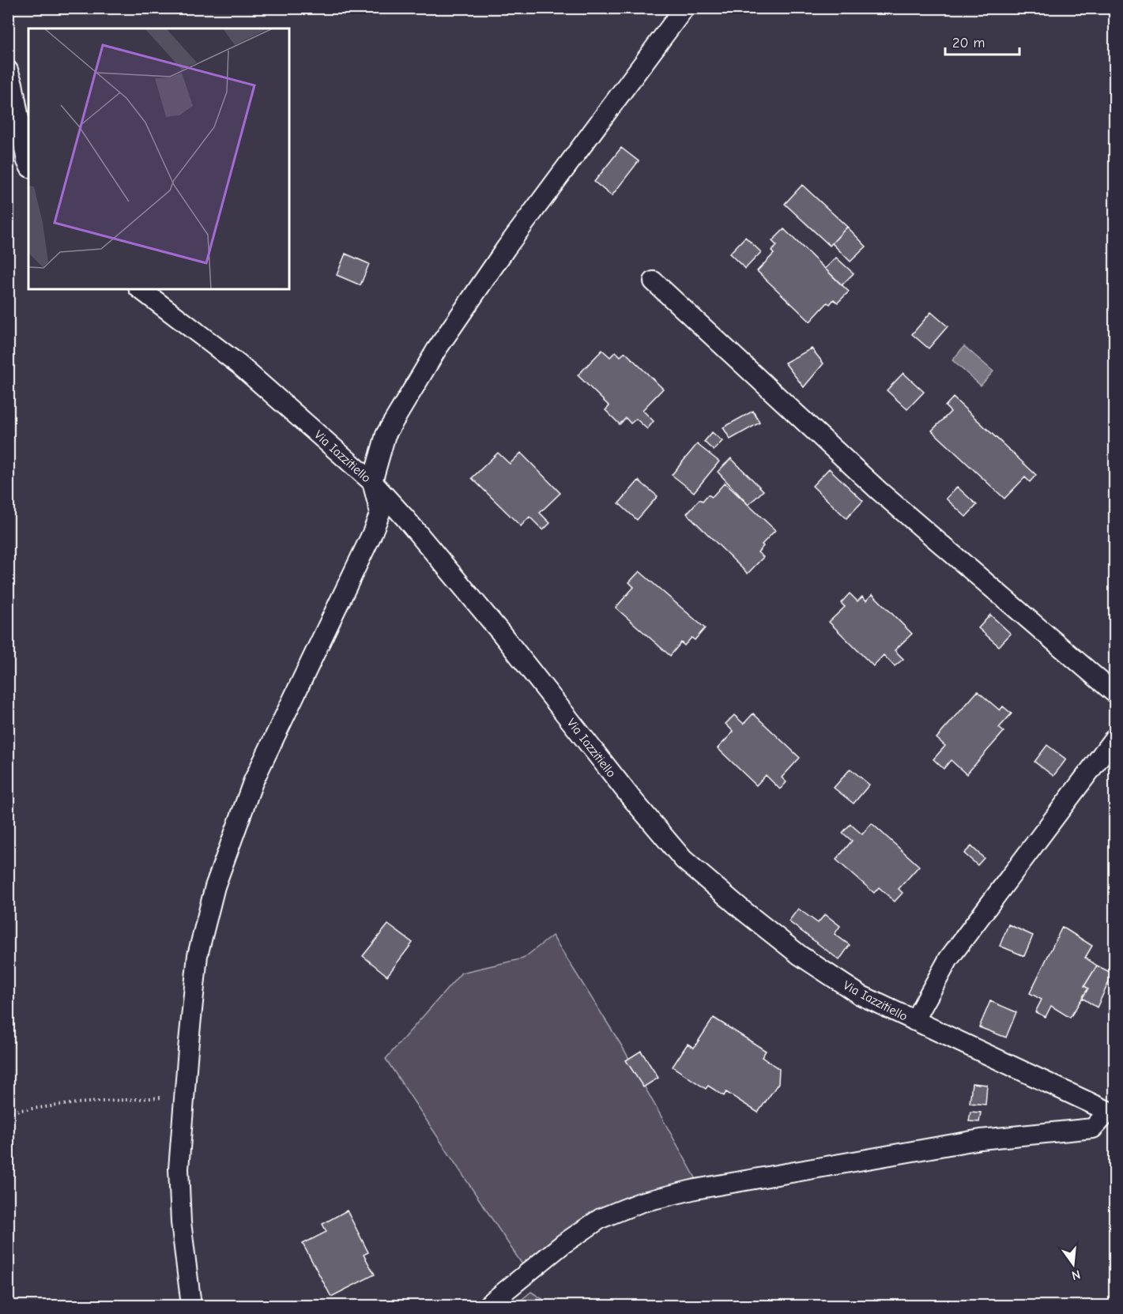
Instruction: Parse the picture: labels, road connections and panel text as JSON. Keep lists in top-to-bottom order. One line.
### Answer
{"streets":{"street":["Via Iazzitiello"]},"scale_bar":"20 m","north":"bottom"}
